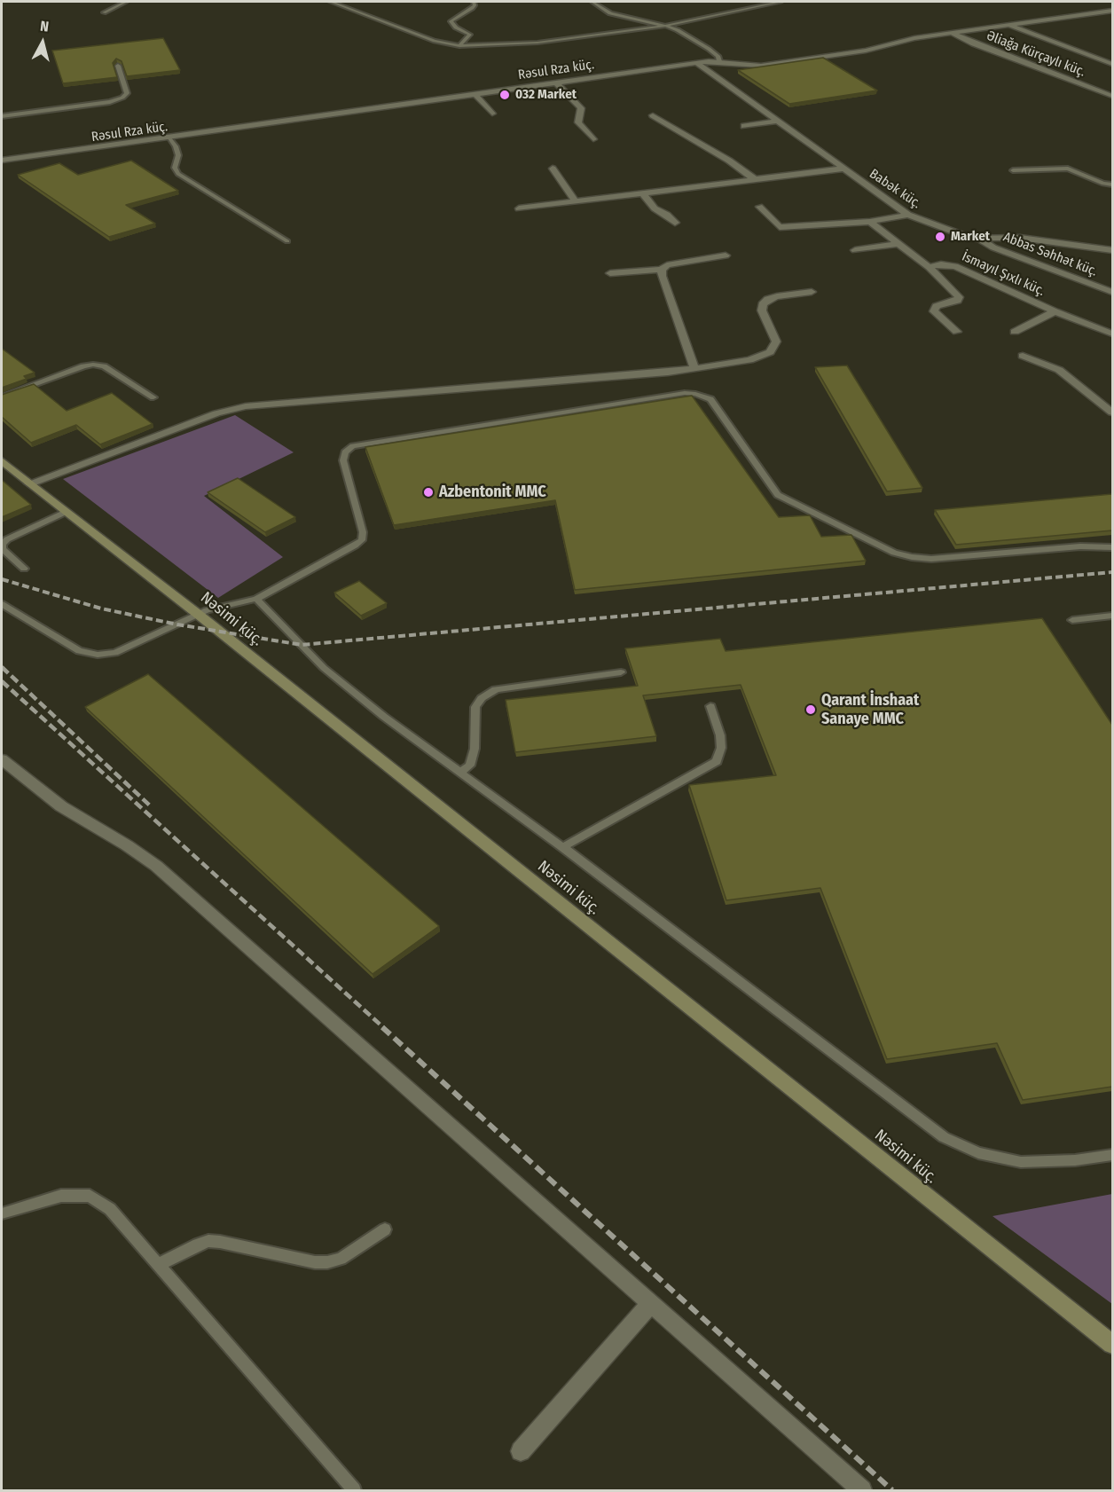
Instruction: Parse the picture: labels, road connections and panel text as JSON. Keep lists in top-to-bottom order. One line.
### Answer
{"streets":{"street":["Əliağa Kürçaylı küç.","Rəsul Rza küç.","Babək küç.","Abbas Səhhət küç.","İsmayıl Şıxlı küç.","Nəsimi küç."]},"crossings":[["Əliağa Kürçaylı küç.","Rəsul Rza küç."],["Rəsul Rza küç.","Babək küç."],["Babək küç.","Abbas Səhhət küç."]],"places":["032 Market","Market","Azbentonit MMC","Qarant İnshaat Sanaye MMC"],"north":"top"}
